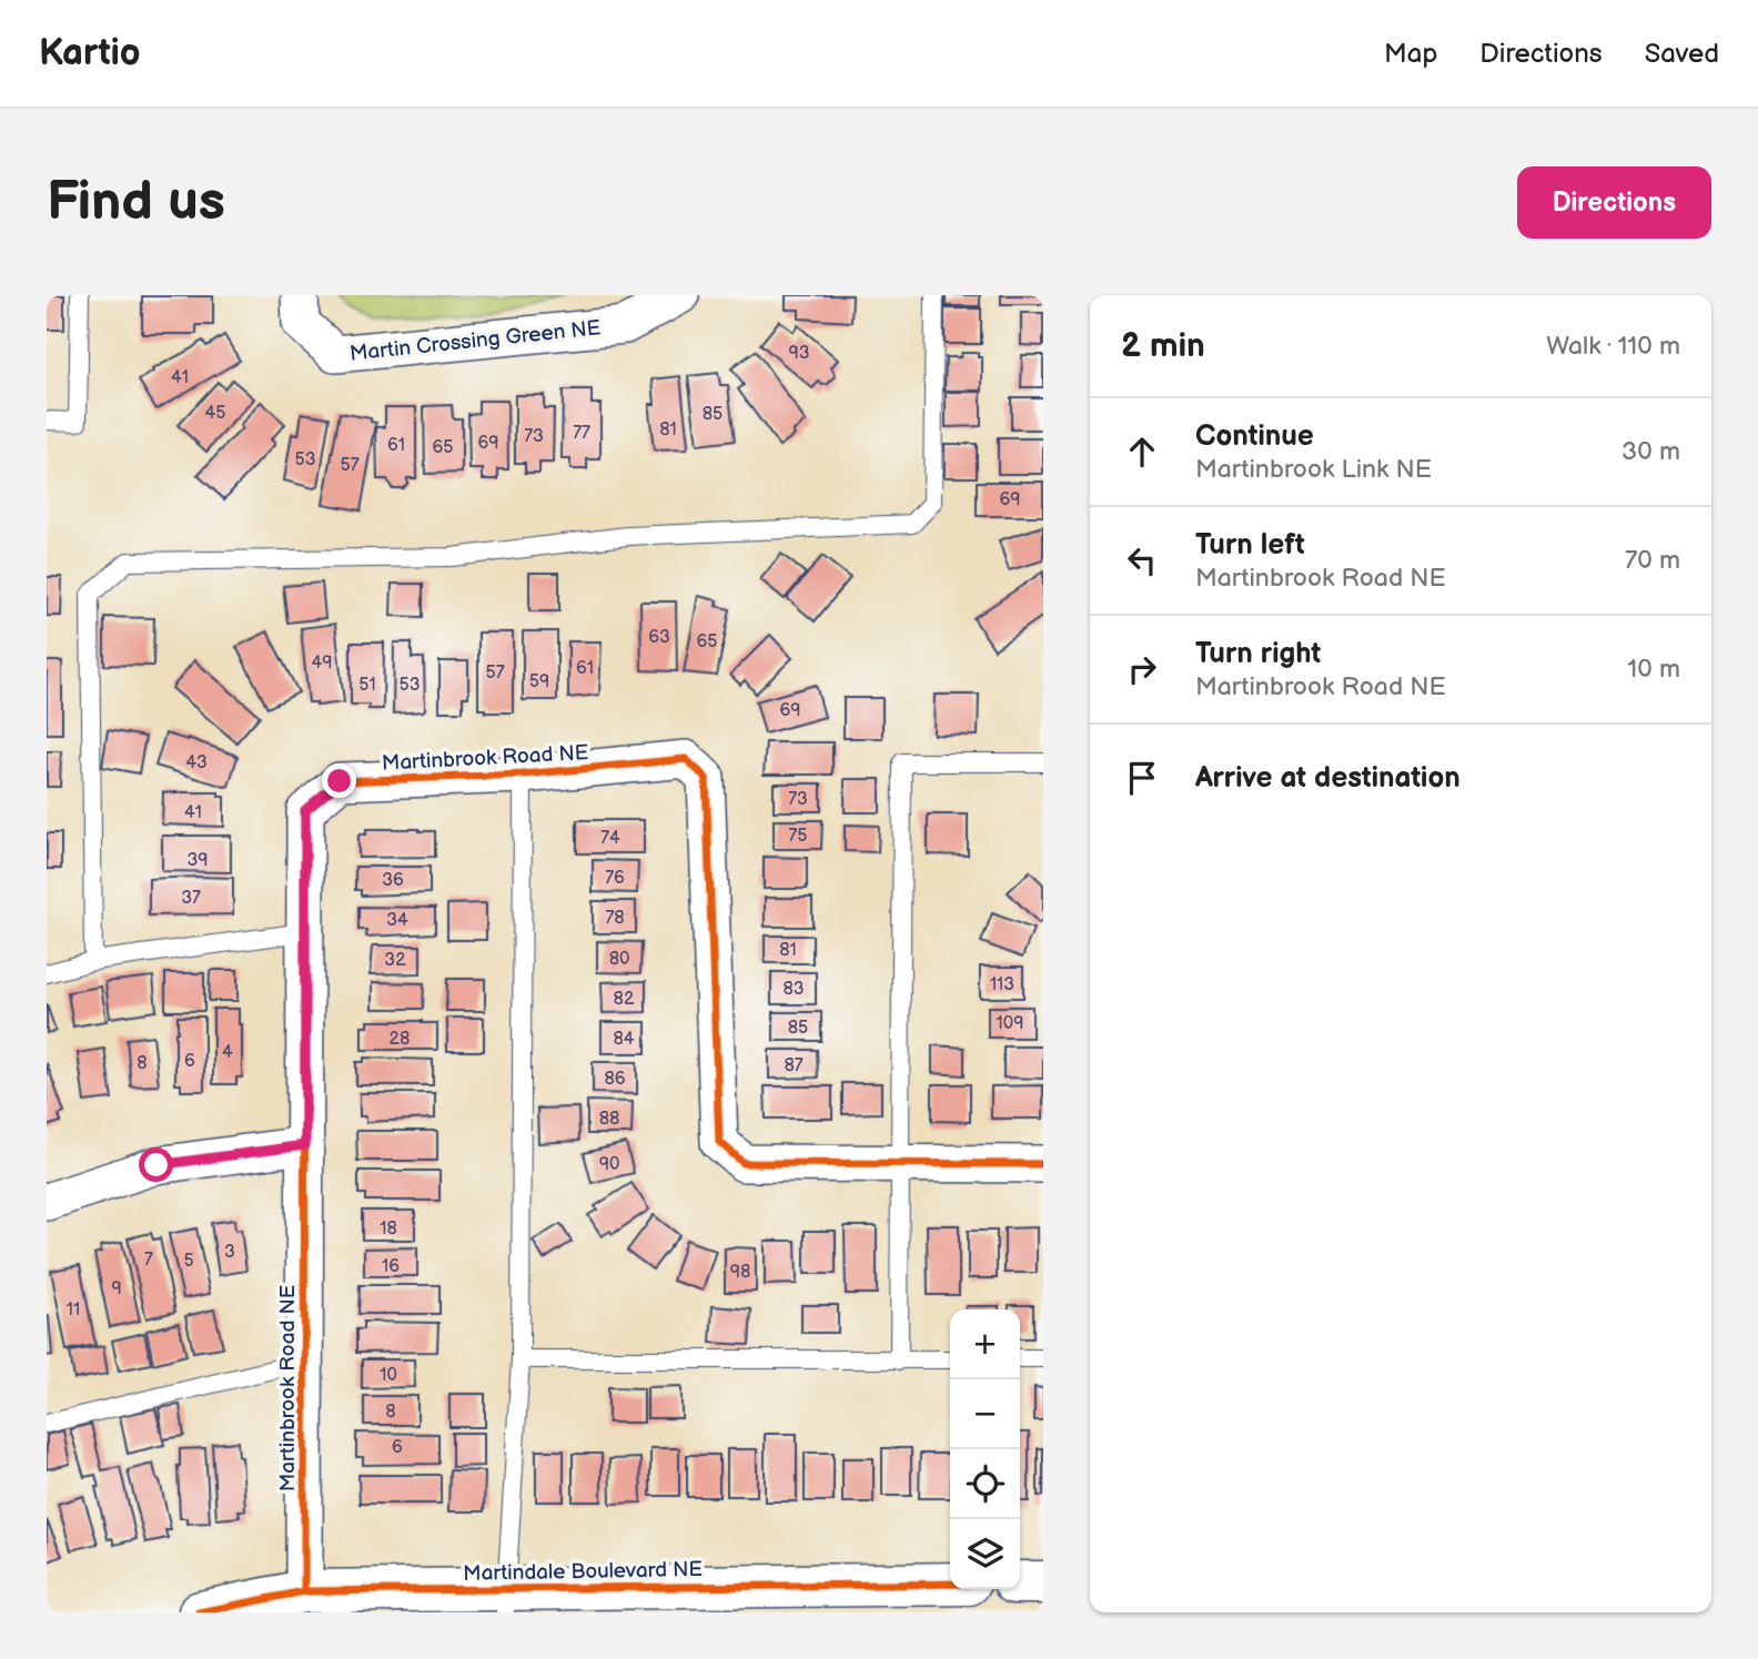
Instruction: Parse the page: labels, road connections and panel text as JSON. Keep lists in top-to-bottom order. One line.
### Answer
{"streets":{"street":["Martin Crossing Green NE","Martinbrook Road NE","Martindale Boulevard NE"]},"crossings":[["Martinbrook Road NE","Martindale Boulevard NE"]],"house_numbers":["93","41","45","85","81","77","73","69","61","65","53","57","69","63","65","49","61","57","59","51","53","69","43","73","41","75","74","39","76","36","37","78","34","81","80","32","113","83","82","109","85","28","84","4","6","8","87","86","88","90","18","3","7","5","16","98","9","11","10","8","6"],"page":{"header":"Kartio","nav":["Map","Directions","Saved"],"buttons":"Directions","title":"Find us","heading":["2 min","Walk · 110 m"],"list":[["Continue","Martinbrook Link NE","30 m"],["Turn left","Martinbrook Road NE","70 m"],["Turn right","Martinbrook Road NE","10 m"],"Arrive at destination"],"map_buttons":["+","−"]}}
